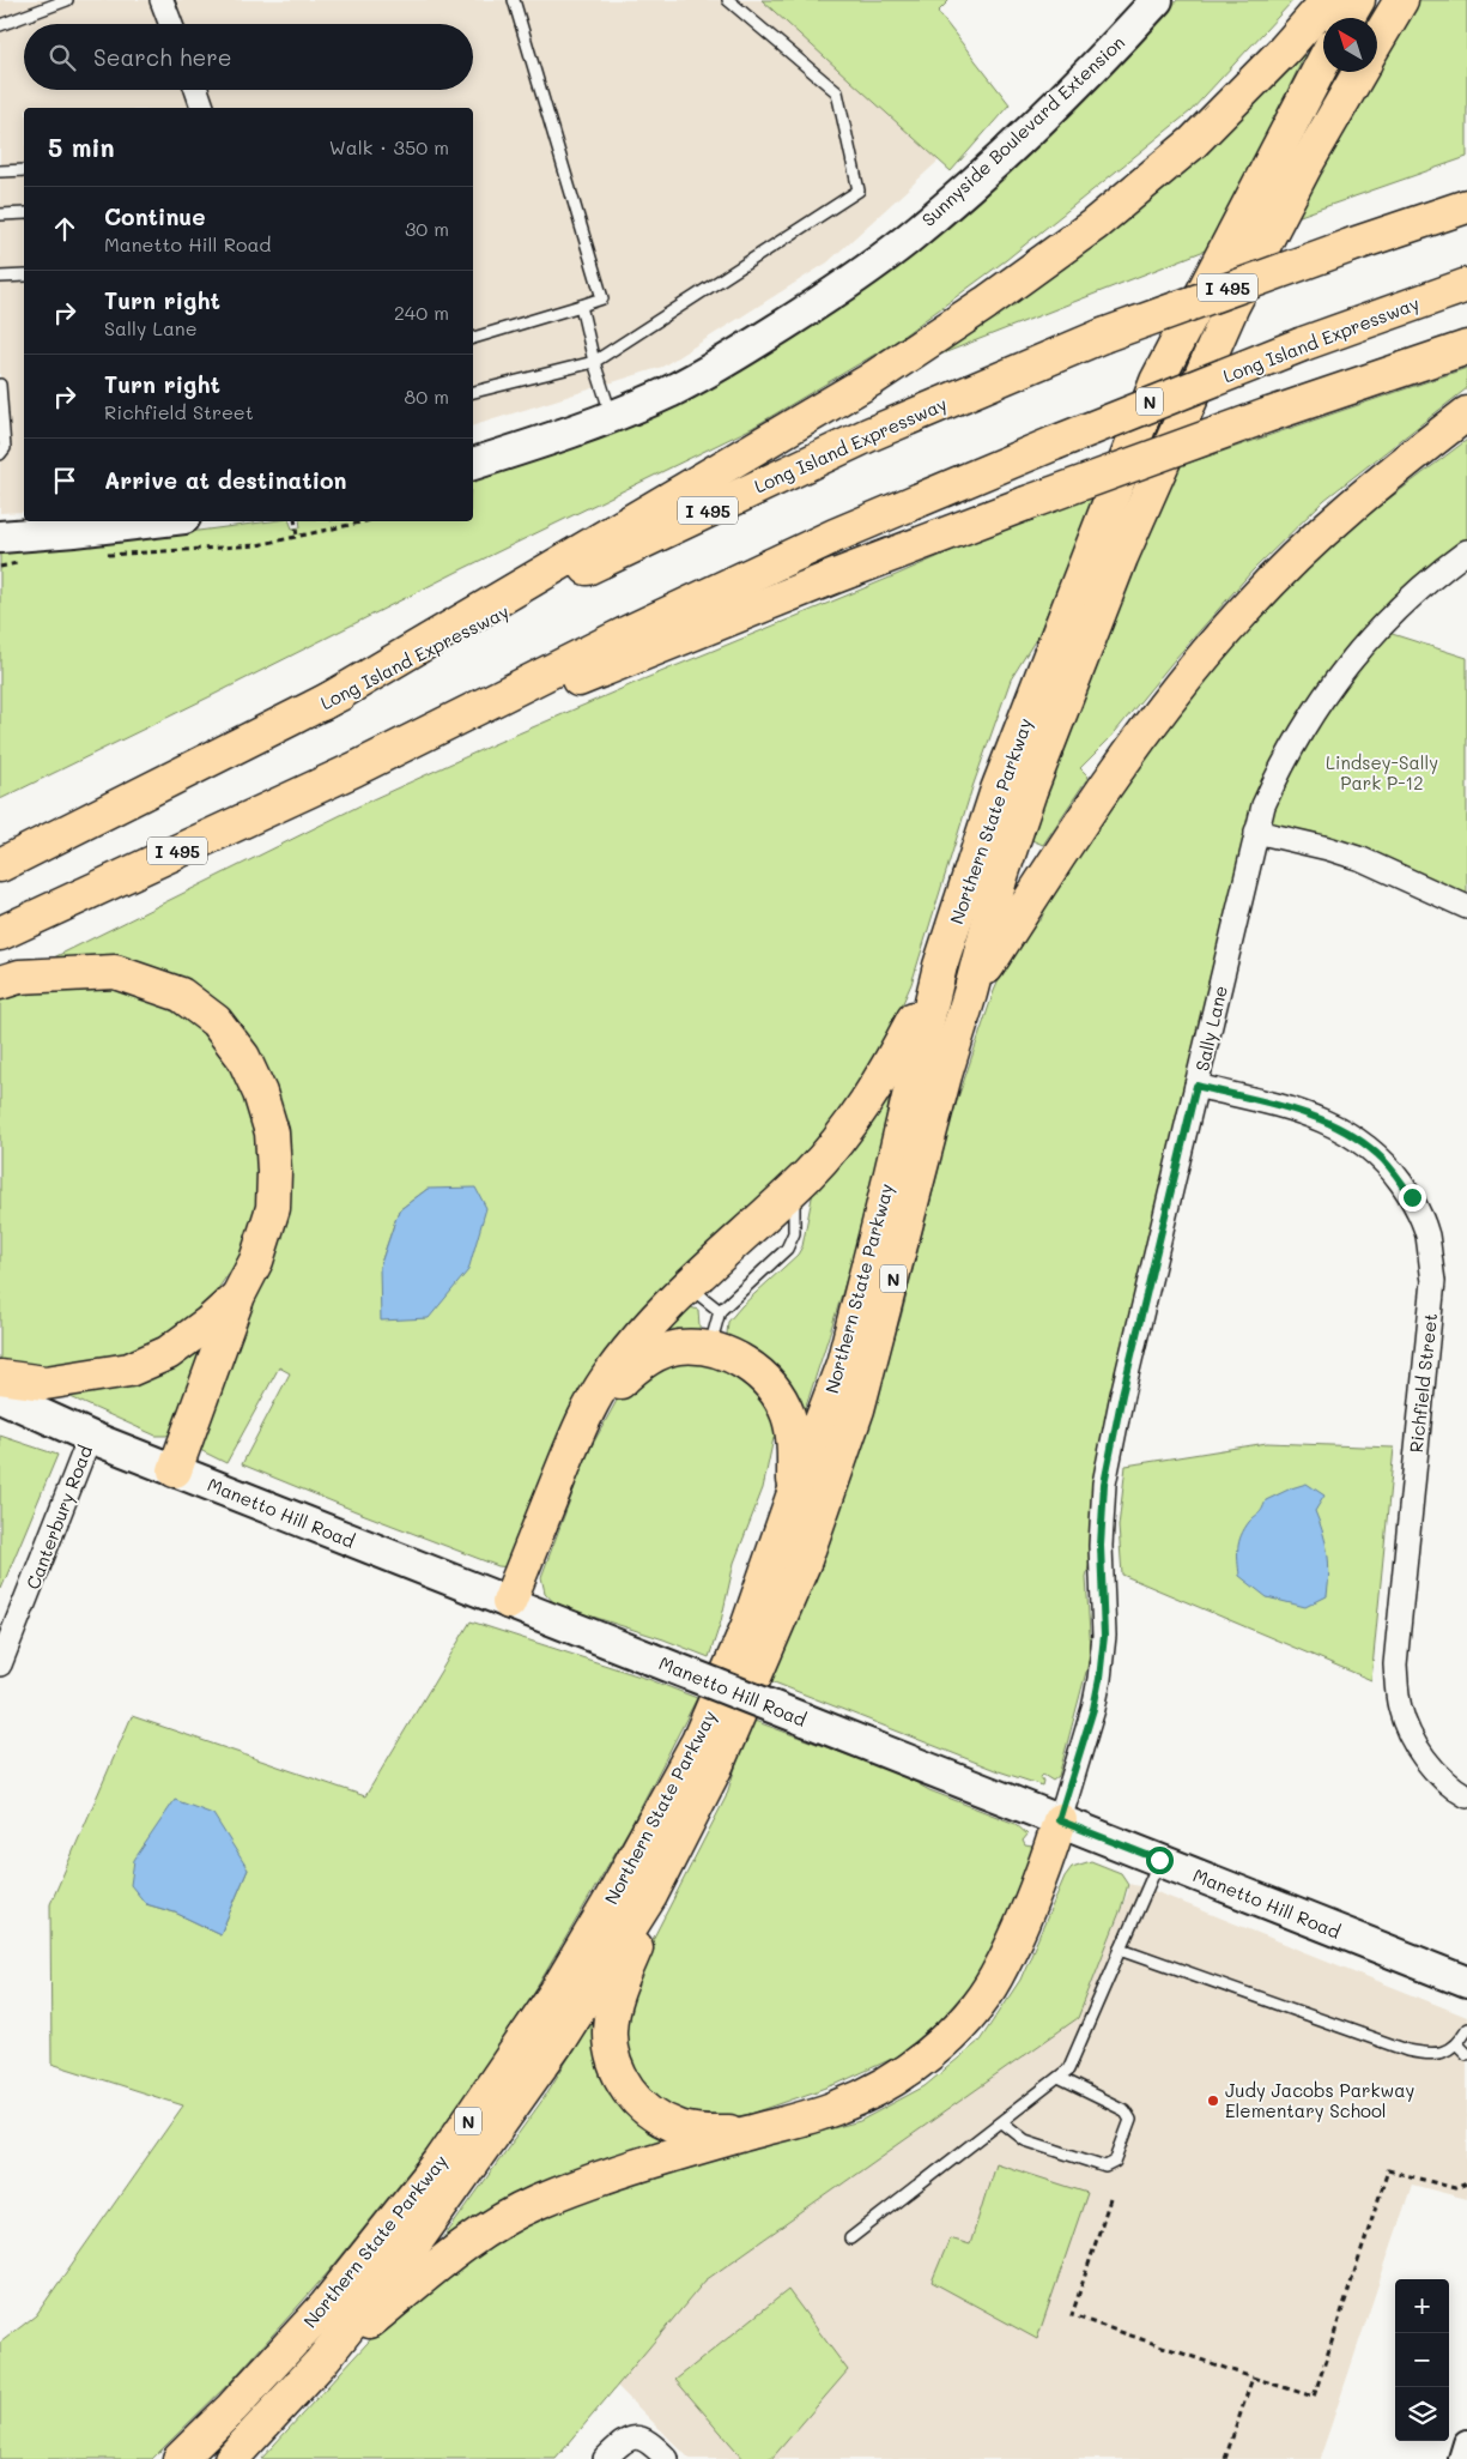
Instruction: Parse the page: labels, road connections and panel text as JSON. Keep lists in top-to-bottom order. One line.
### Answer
{"streets":{"highway":["I 495","Long Island Expressway","N","Northern State Parkway"],"main road":["Sunnyside Boulevard Extension","Manetto Hill Road"],"street":["Sally Lane","Richfield Street","Canterbury Road"]},"crossings":[["Sally Lane","Richfield Street"],["Sally Lane","Manetto Hill Road"],["Manetto Hill Road","Canterbury Road"]],"parks":["Lindsey-Sally Park P-12"],"places":["Judy Jacobs Parkway Elementary School"],"north":"top left","page":{"search":"Search here","heading":["5 min","Walk · 350 m"],"list":[["Continue","Manetto Hill Road","30 m"],["Turn right","Sally Lane","240 m"],["Turn right","Richfield Street","80 m"],"Arrive at destination"],"map_buttons":["+","−"]}}
